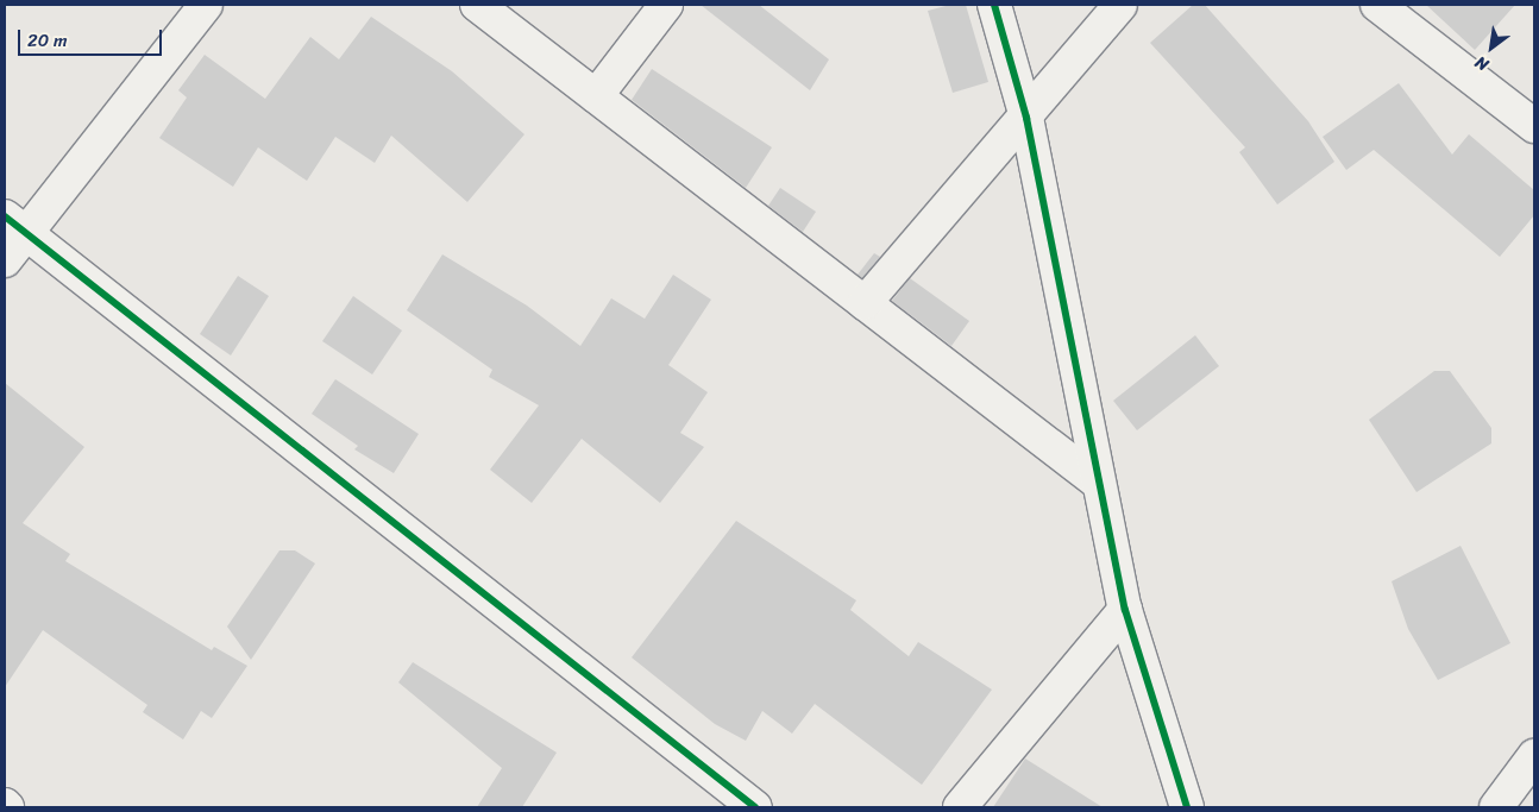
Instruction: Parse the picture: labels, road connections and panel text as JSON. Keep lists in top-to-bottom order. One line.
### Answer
{"scale_bar":"20 m","north":"bottom left"}
